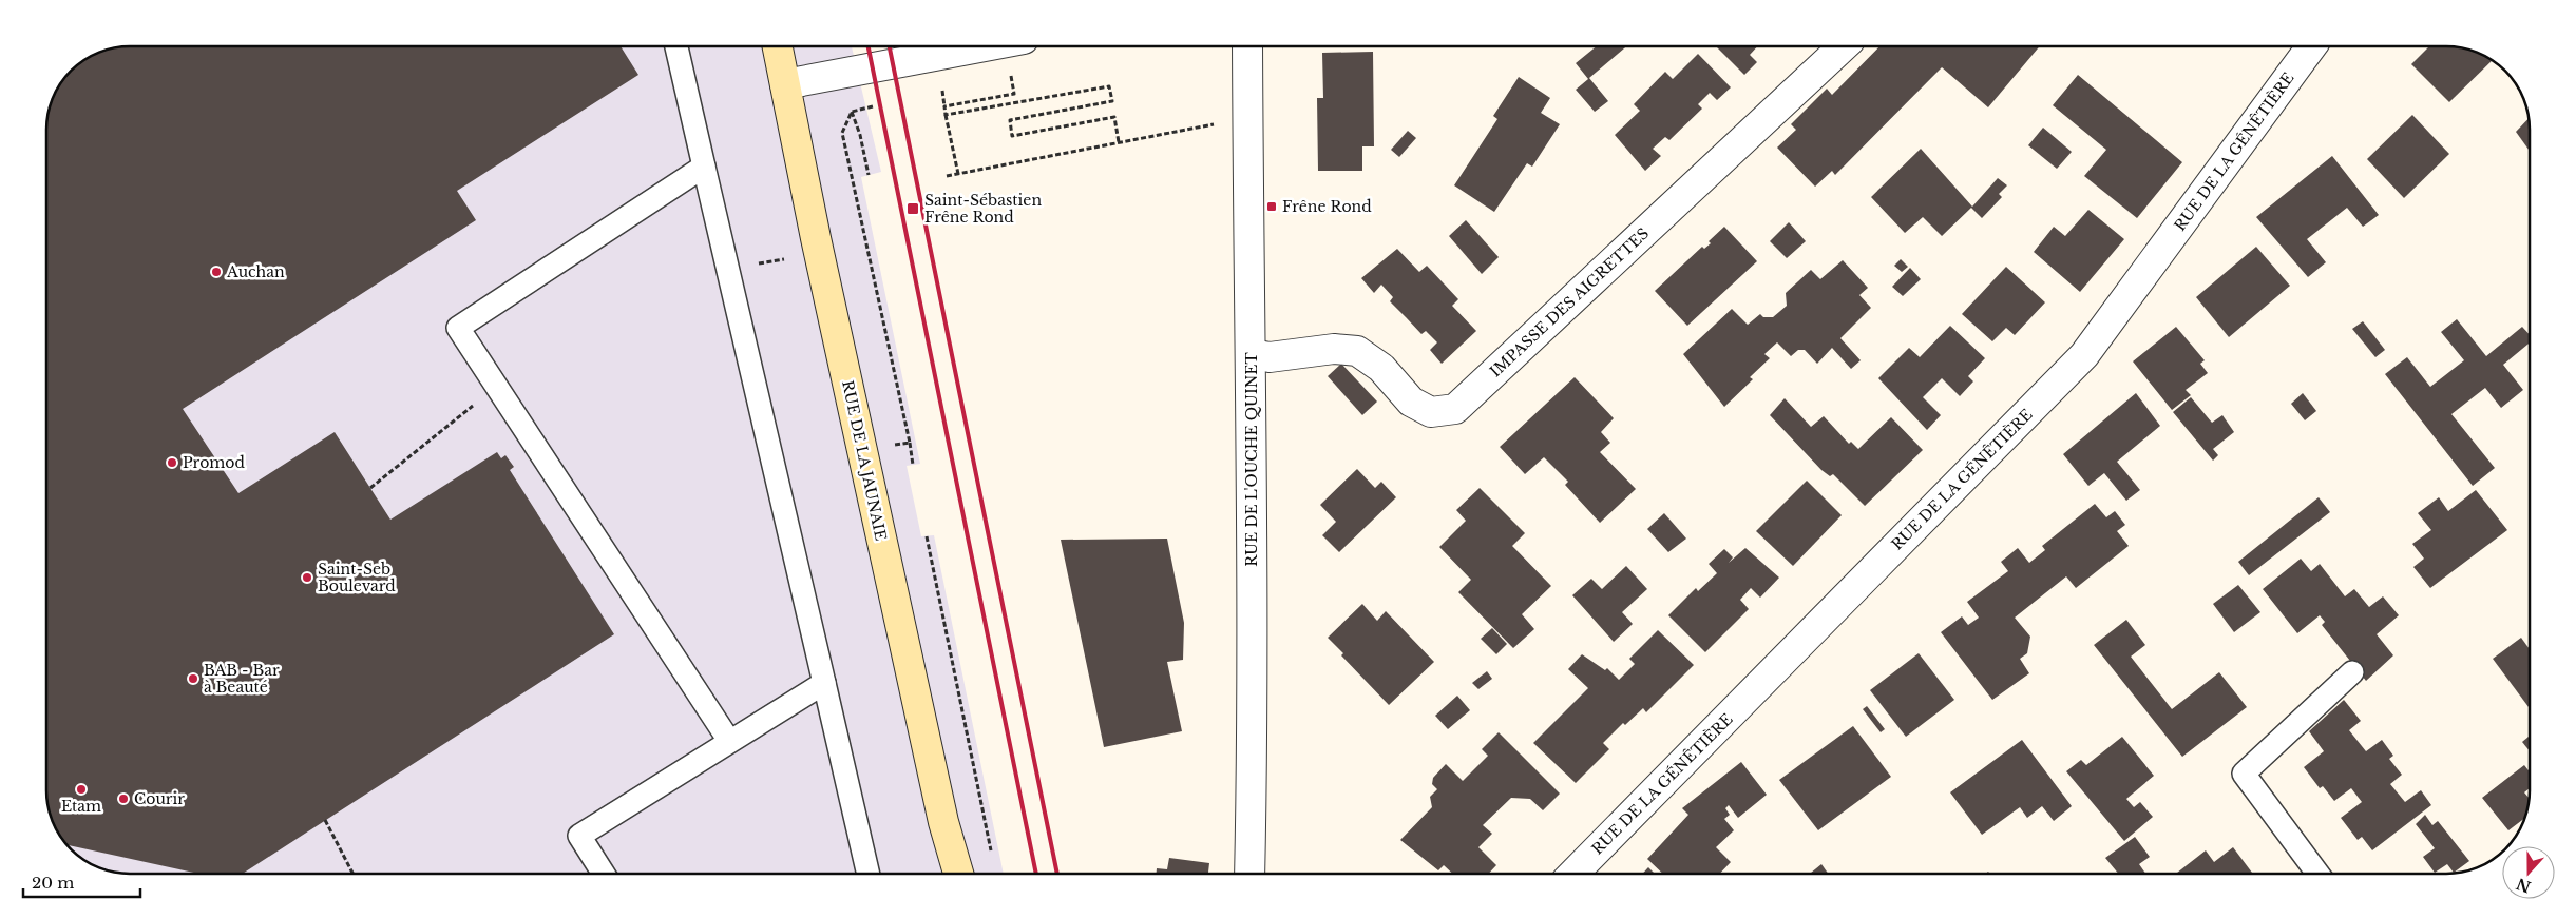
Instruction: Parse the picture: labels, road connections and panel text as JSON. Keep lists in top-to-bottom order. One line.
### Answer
{"streets":{"main road":["RUE DE LA JAUNAIE"],"street":["RUE DE LA GÉNÊTIÈRE","IMPASSE DES AIGRETTES","RUE DE L'OUCHE QUINET"]},"crossings":[["IMPASSE DES AIGRETTES","RUE DE L'OUCHE QUINET"]],"places":{"transit":["Frêne Rond","Saint-Sébastien Frêne Rond"],"other":["Auchan","Promod","Saint-Seb Boulevard","BAB - Bar à Beauté","Etam","Courir"]},"scale_bar":"20 m","north":"bottom"}
